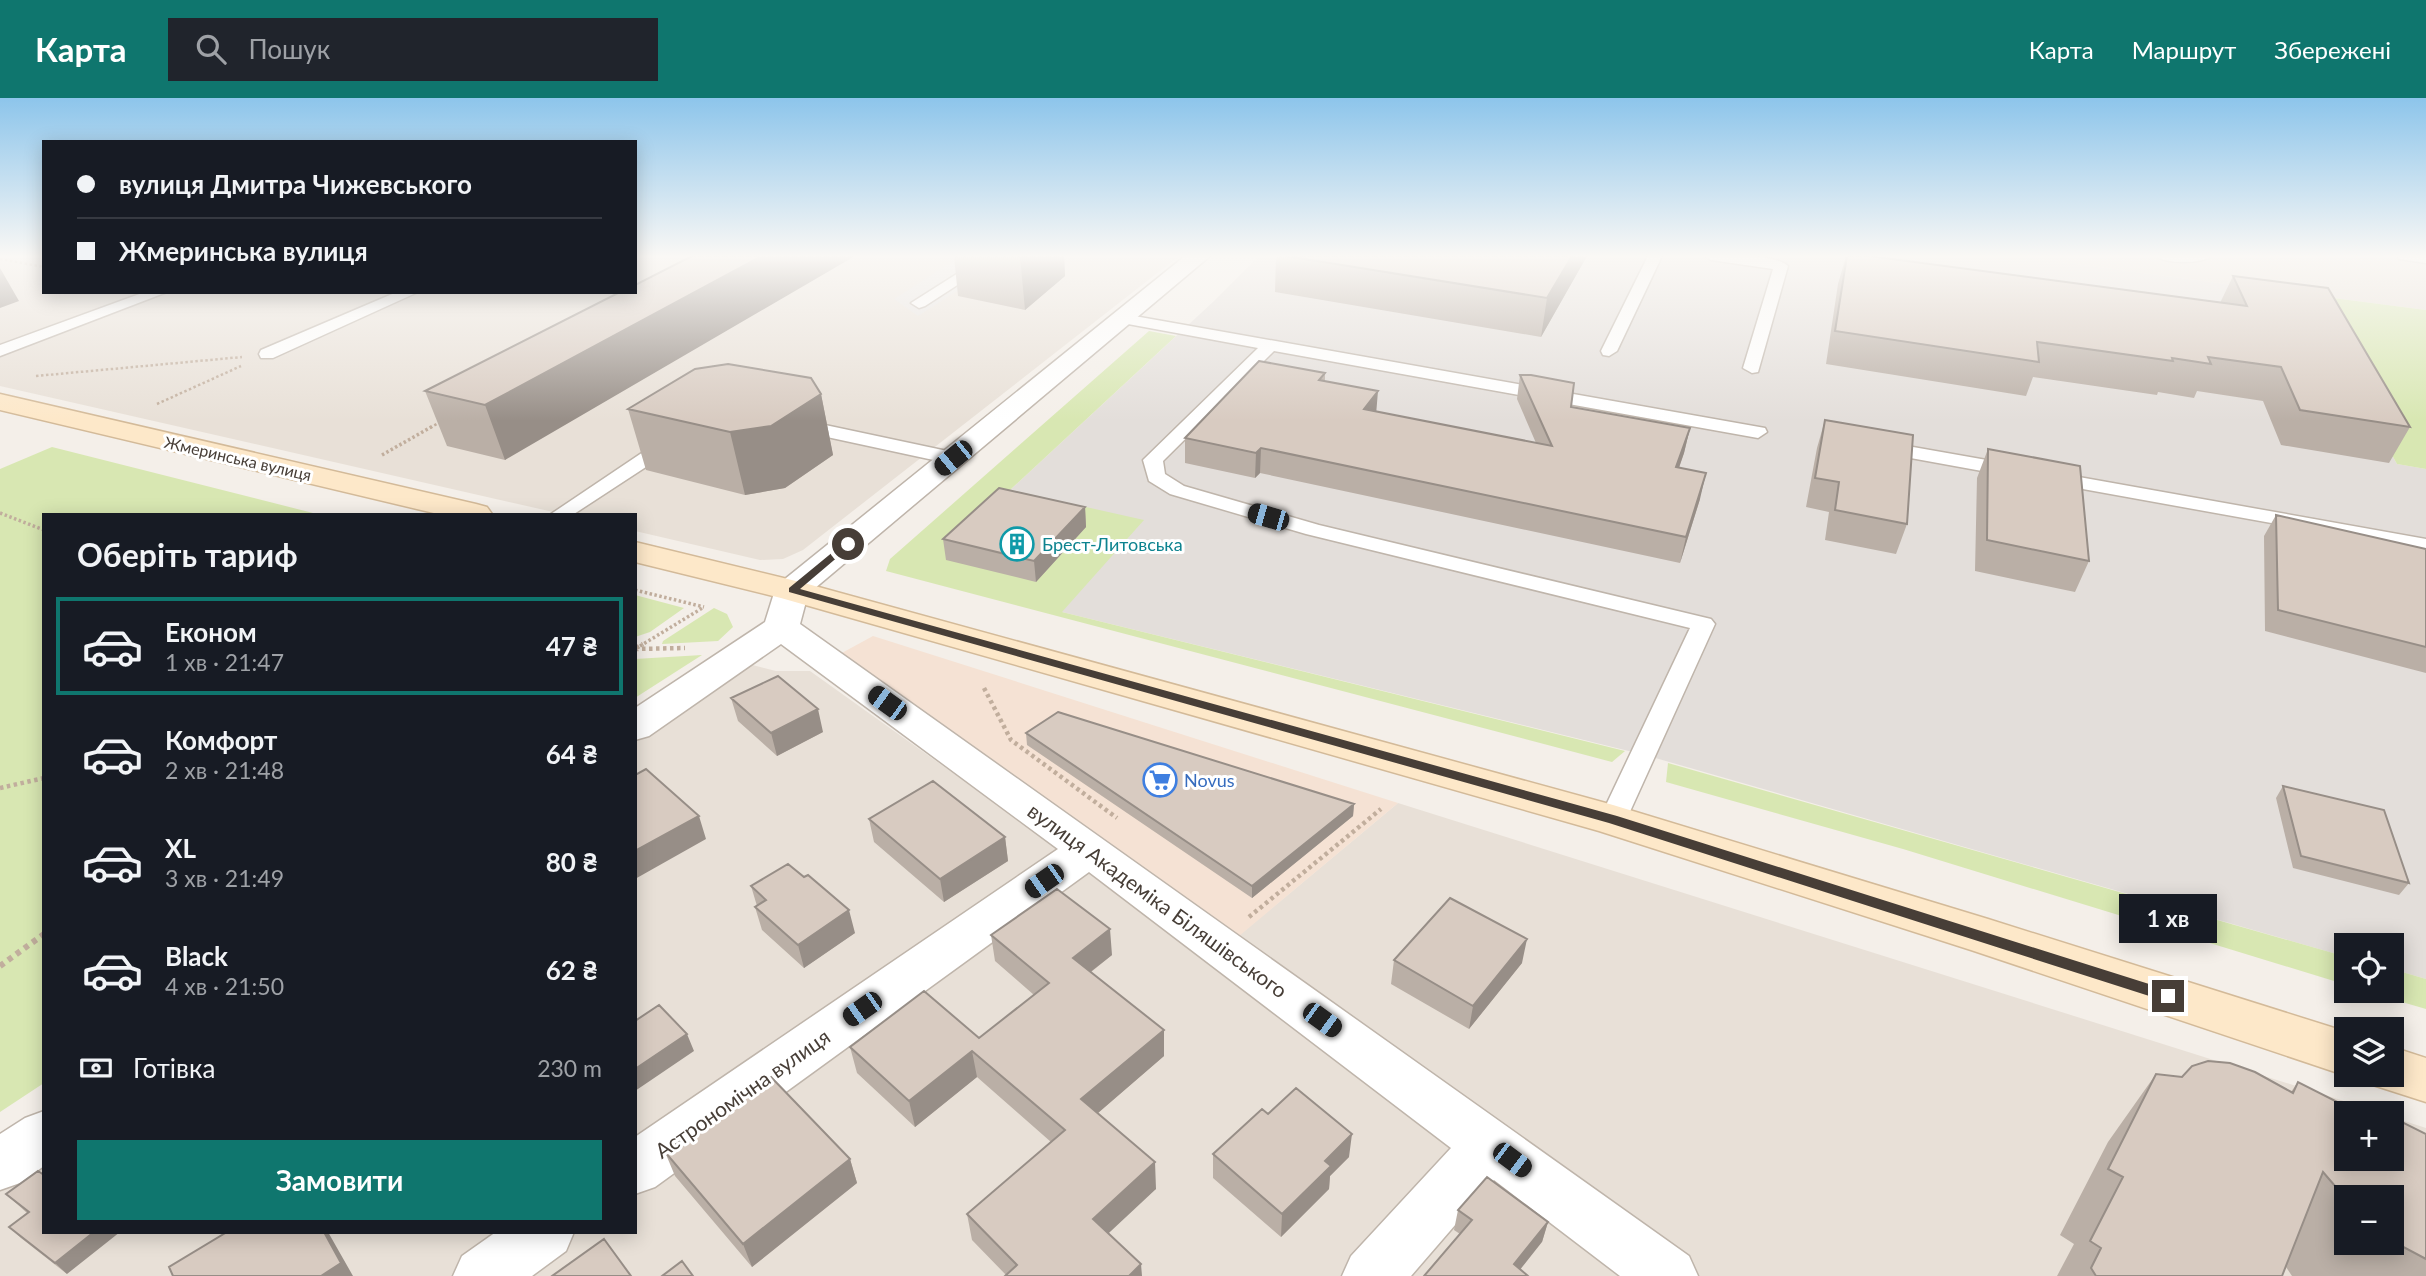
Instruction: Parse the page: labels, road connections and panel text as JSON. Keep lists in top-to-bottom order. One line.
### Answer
{"streets":{"main road":["Жмеринська вулиця"],"street":["вулиця Академіка Біляшівського","Астрономічна вулиця"]},"crossings":[["вулиця Академіка Біляшівського","Астрономічна вулиця"]],"places":{"building":["Брест-Литовська"],"supermarket":["Novus"]},"page":{"header":"Карта","search":"Пошук","nav":["Карта","Маршрут","Збережені"],"banner":["вулиця Дмитра Чижевського","Жмеринська вулиця"],"heading":"Оберіть тариф","list":[{"name":"Економ","note":"1 хв · 21:47","value":"47 ₴"},{"name":"Комфорт","note":"2 хв · 21:48","value":"64 ₴"},{"name":"XL","note":"3 хв · 21:49","value":"80 ₴"},{"name":"Black","note":"4 хв · 21:50","value":"62 ₴"}],"bubble":"1 хв","map_buttons":["+","−"],"pay":["Готівка","230 m"],"buttons":"Замовити"}}
